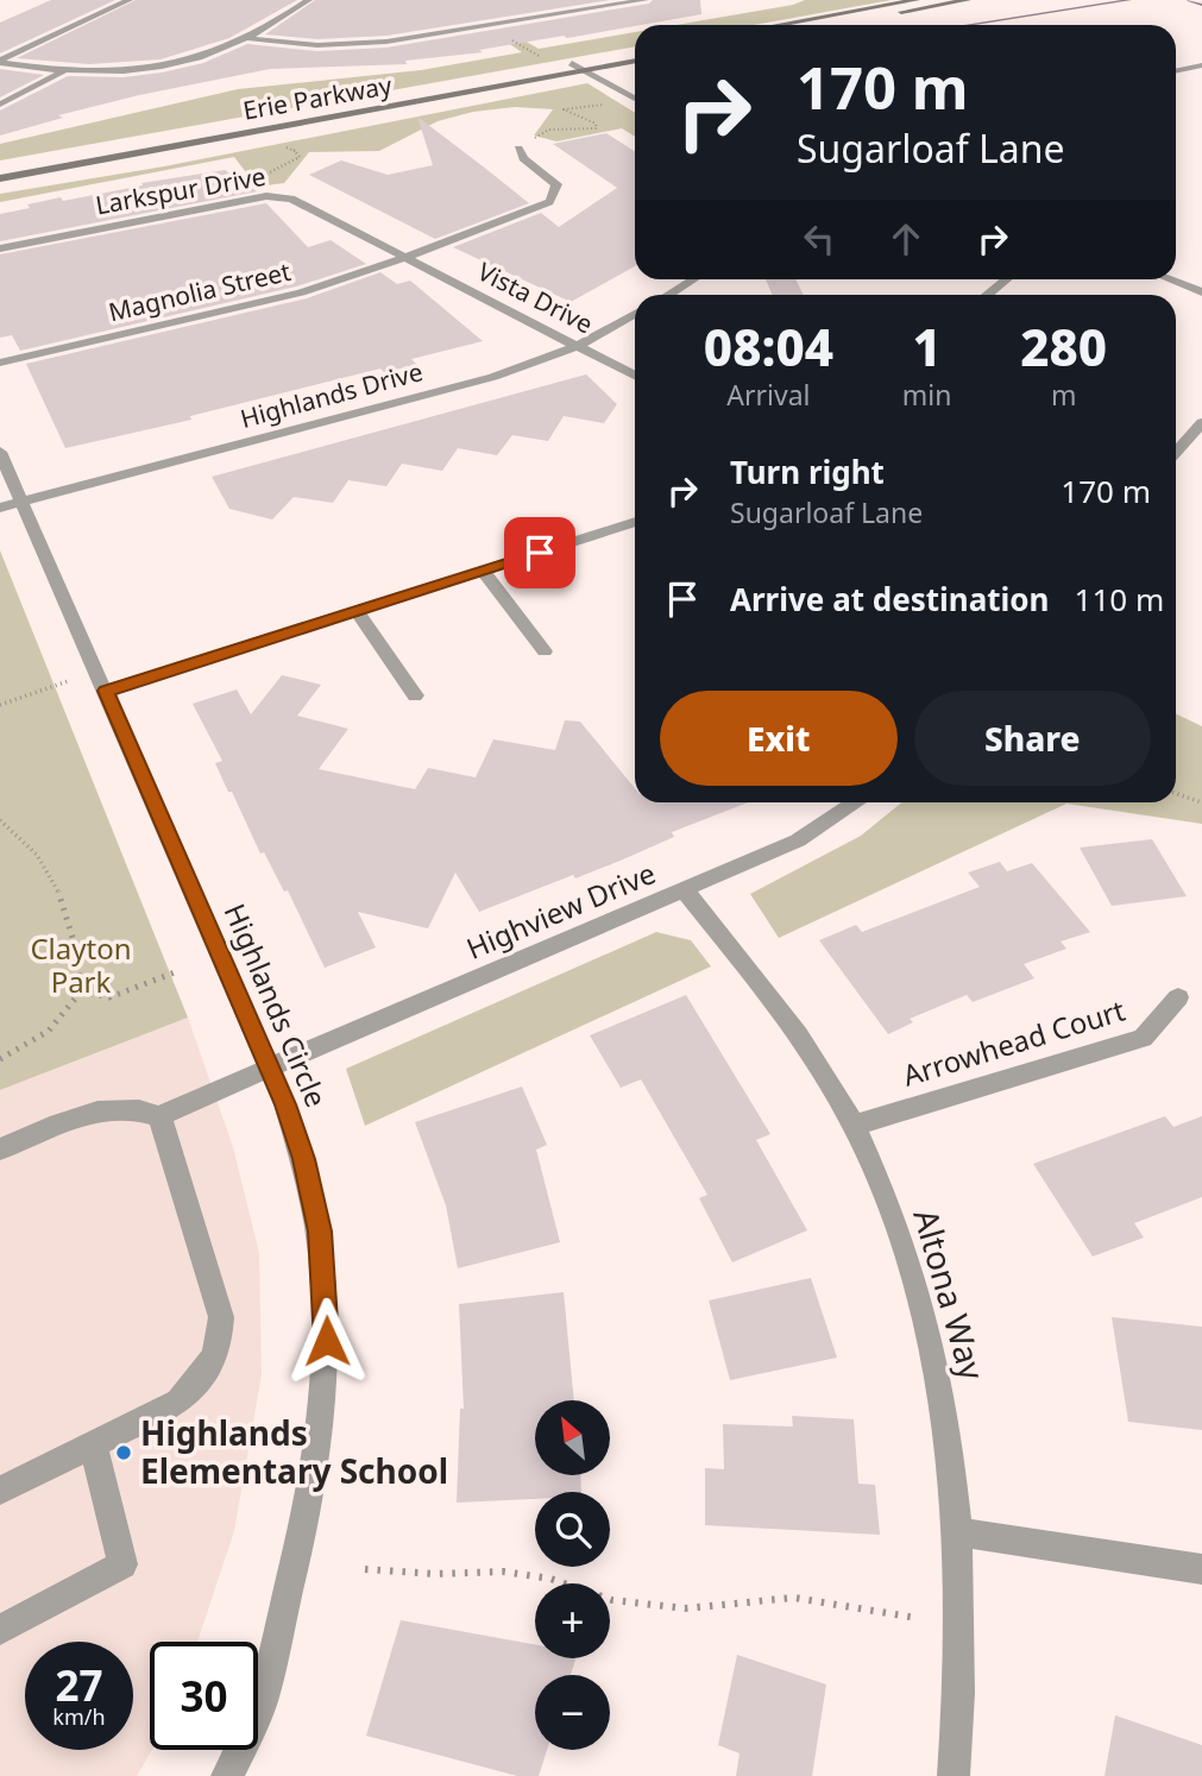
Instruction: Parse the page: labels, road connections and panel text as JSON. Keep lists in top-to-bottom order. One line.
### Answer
{"streets":{"main road":["Erie Parkway"],"street":["Larkspur Drive","Magnolia Street","Vista Drive","Highlands Drive","Highview Drive","Highlands Circle","Arrowhead Court","Altona Way"]},"crossings":[["Larkspur Drive","Magnolia Street"],["Larkspur Drive","Vista Drive"],["Magnolia Street","Vista Drive"],["Vista Drive","Highlands Drive"],["Highlands Drive","Highlands Circle"],["Highview Drive","Highlands Circle"],["Highview Drive","Altona Way"],["Arrowhead Court","Altona Way"]],"parks":["Clayton Park"],"places":["Highlands Elementary School"],"north":"top left","page":{"turn":["170 m","Sugarloaf Lane"],"eta":["08:04","Arrival","1","min","280","m"],"list":[{"name":"Turn right","note":"Sugarloaf Lane","value":"170 m"},{"name":"Arrive at destination","value":"110 m"}],"buttons":["Exit","Share"],"map_buttons":["+","−"],"speed":"27 km/h","limit":"30"}}
